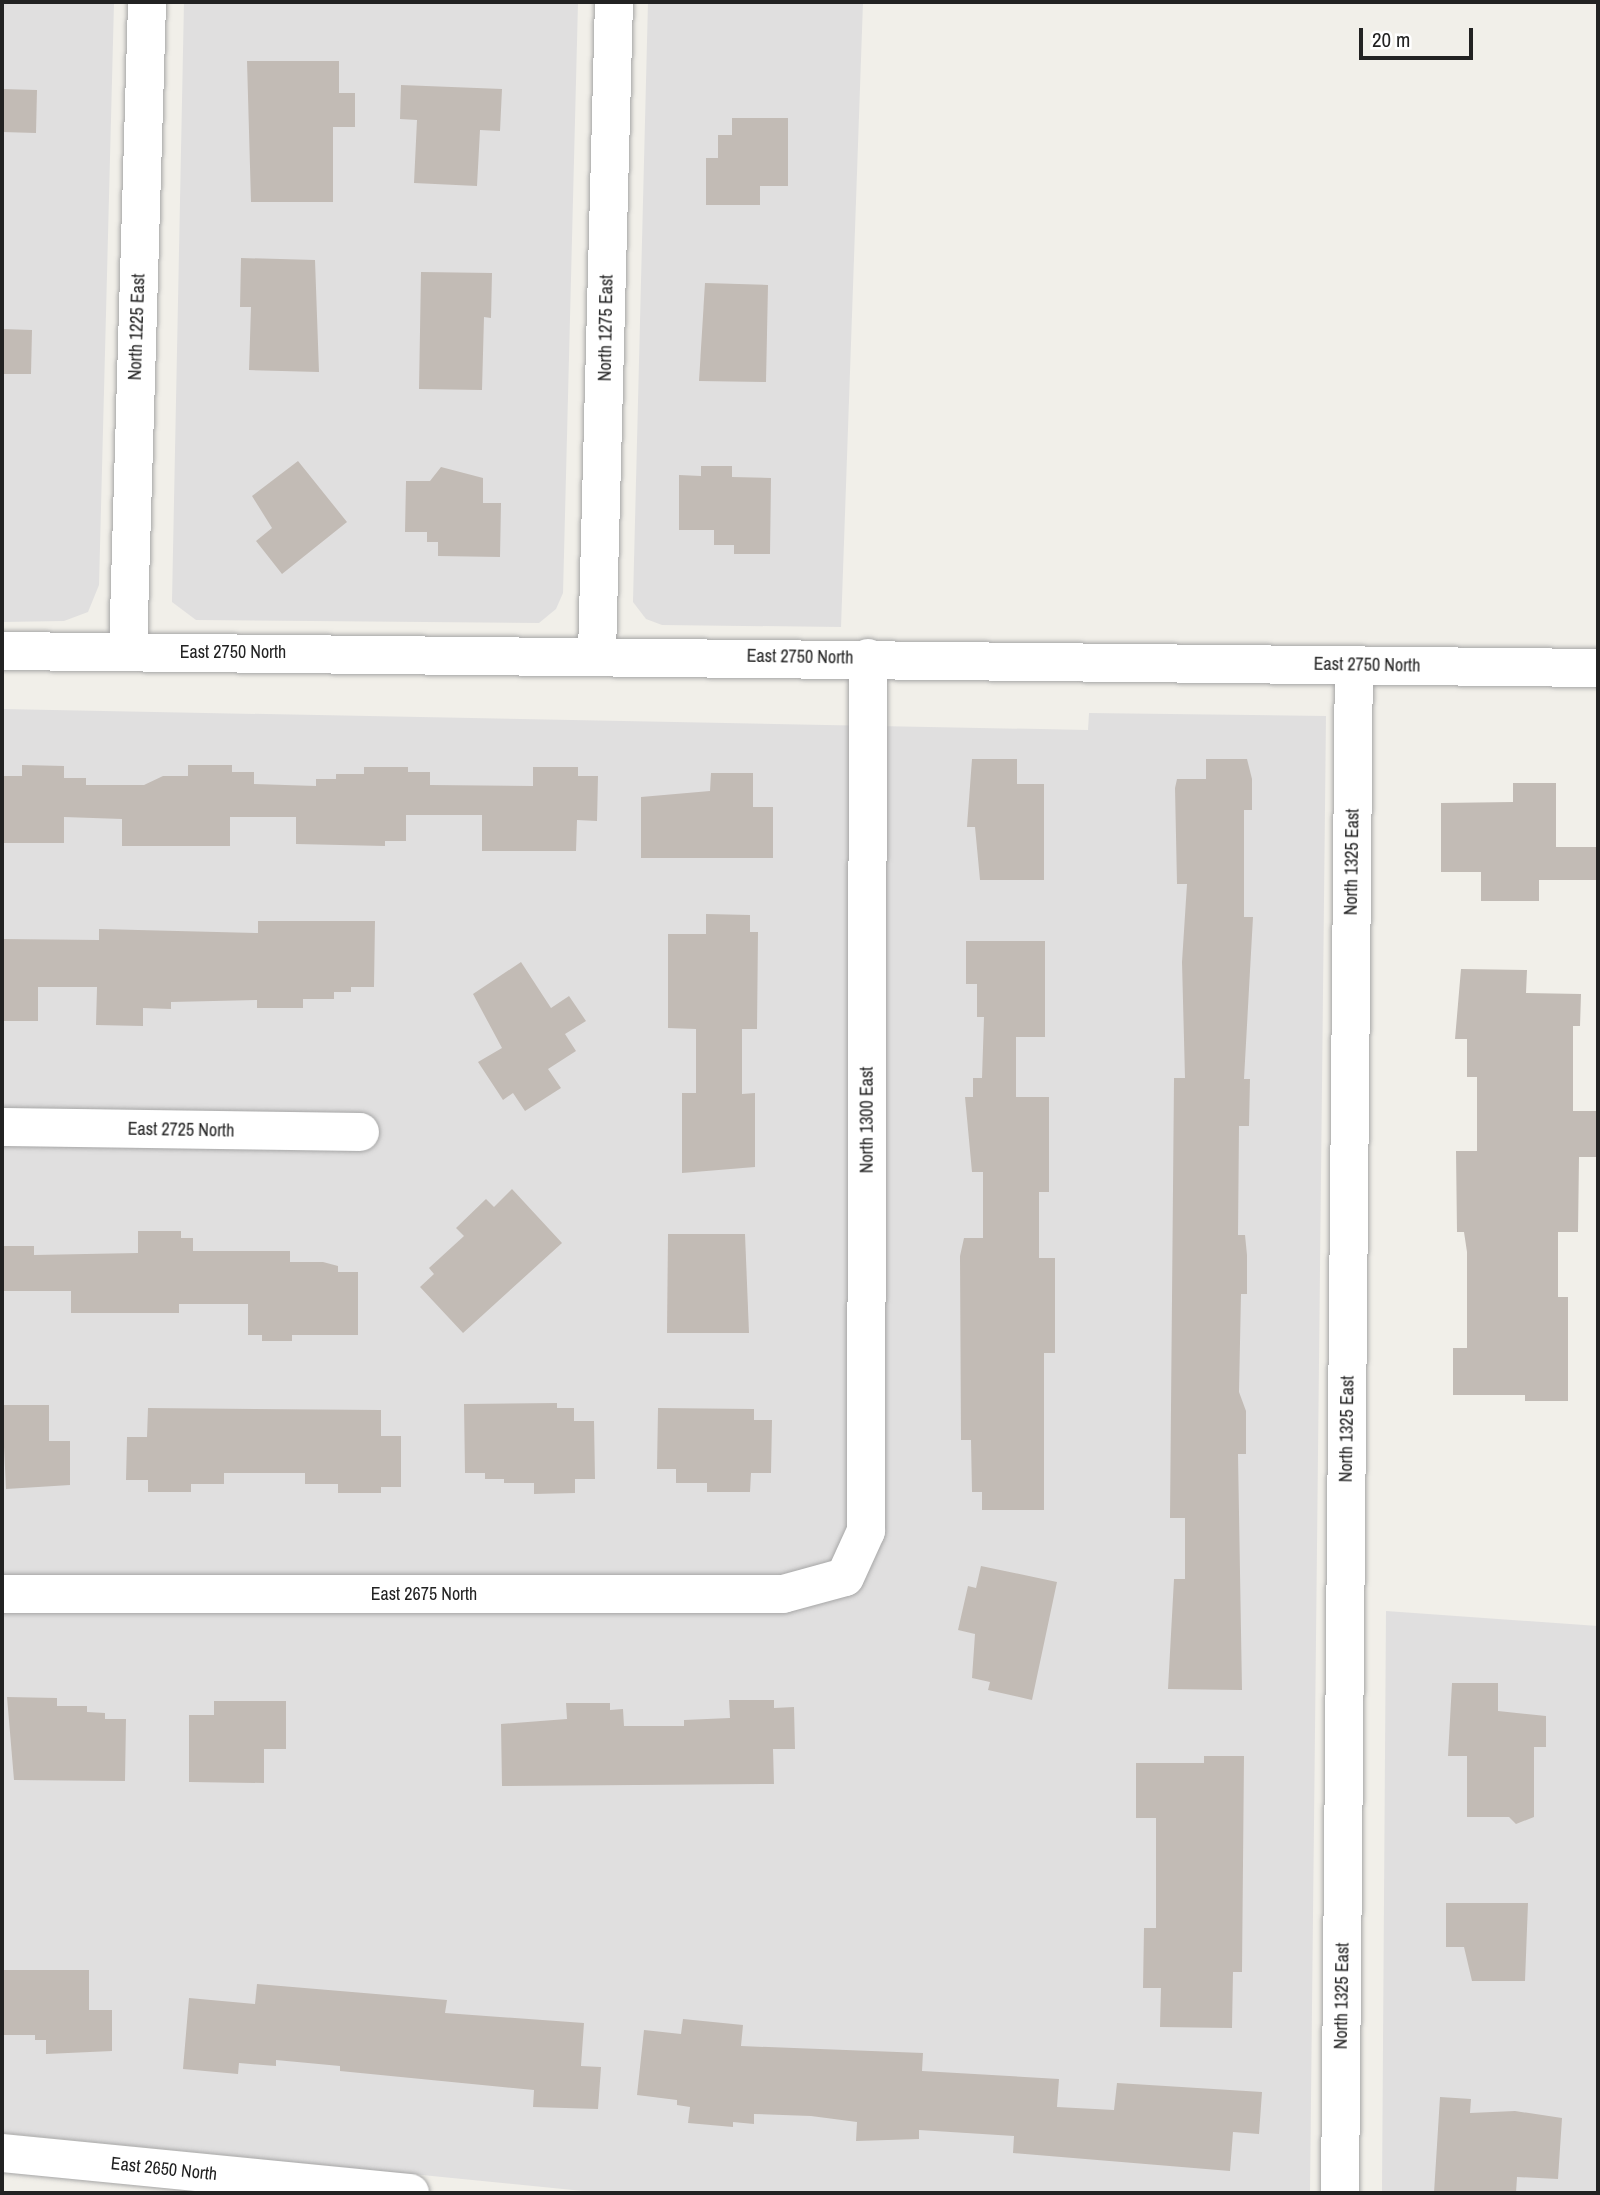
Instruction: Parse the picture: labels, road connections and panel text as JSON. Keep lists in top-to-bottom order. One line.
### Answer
{"streets":{"street":["North 1225 East","North 1275 East","East 2750 North","North 1325 East","North 1300 East","East 2725 North","East 2675 North","East 2650 North"]},"crossings":[["North 1225 East","East 2750 North"],["North 1275 East","East 2750 North"],["East 2750 North","North 1325 East"],["East 2750 North","North 1300 East"],["North 1300 East","East 2675 North"]],"scale_bar":"20 m"}
